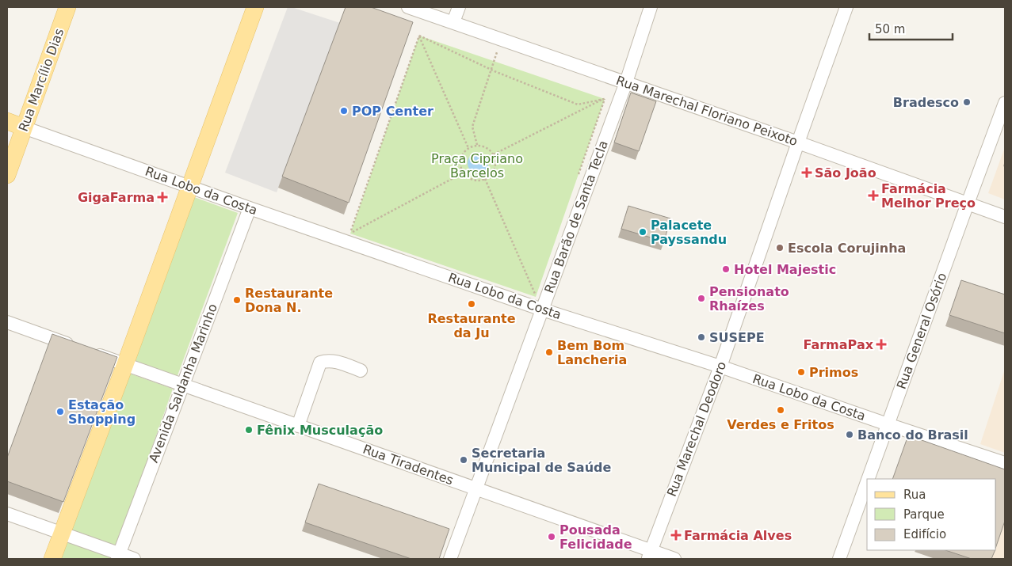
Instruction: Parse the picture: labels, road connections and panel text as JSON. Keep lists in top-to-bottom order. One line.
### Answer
{"streets":{"main road":["Rua Marcílio Dias","Rua Lobo da Costa"],"street":["Rua Marechal Floriano Peixoto","Rua Barão de Santa Tecla","Rua General Osório","Avenida Saldanha Marinho","Rua Marechal Deodoro","Rua Tiradentes"]},"crossings":[["Rua Marcílio Dias","Rua Lobo da Costa"],["Rua Marechal Floriano Peixoto","Rua Barão de Santa Tecla"],["Rua Marechal Floriano Peixoto","Rua General Osório"],["Rua Marechal Floriano Peixoto","Rua Marechal Deodoro"],["Rua Lobo da Costa","Rua Barão de Santa Tecla"],["Rua Lobo da Costa","Rua General Osório"],["Rua Lobo da Costa","Avenida Saldanha Marinho"],["Rua Lobo da Costa","Rua Marechal Deodoro"],["Rua Barão de Santa Tecla","Rua Tiradentes"],["Avenida Saldanha Marinho","Rua Tiradentes"],["Rua Marechal Deodoro","Rua Tiradentes"]],"parks":["Praça Cipriano Barcelos"],"places":{"other":["Bradesco","POP Center","Palacete Payssandu","Escola Corujinha","Hotel Majestic","Pensionato Rhaízes","Restaurante Dona N.","Restaurante da Ju","SUSEPE","Bem Bom Lancheria","Primos","Verdes e Fritos","Estação Shopping","Fênix Musculação","Banco do Brasil","Secretaria Municipal de Saúde","Pousada Felicidade"],"health":["São João","Farmácia Melhor Preço","GigaFarma","FarmaPax","Farmácia Alves"]},"legend":["Rua","Parque","Edifício"],"scale_bar":"50 m"}
